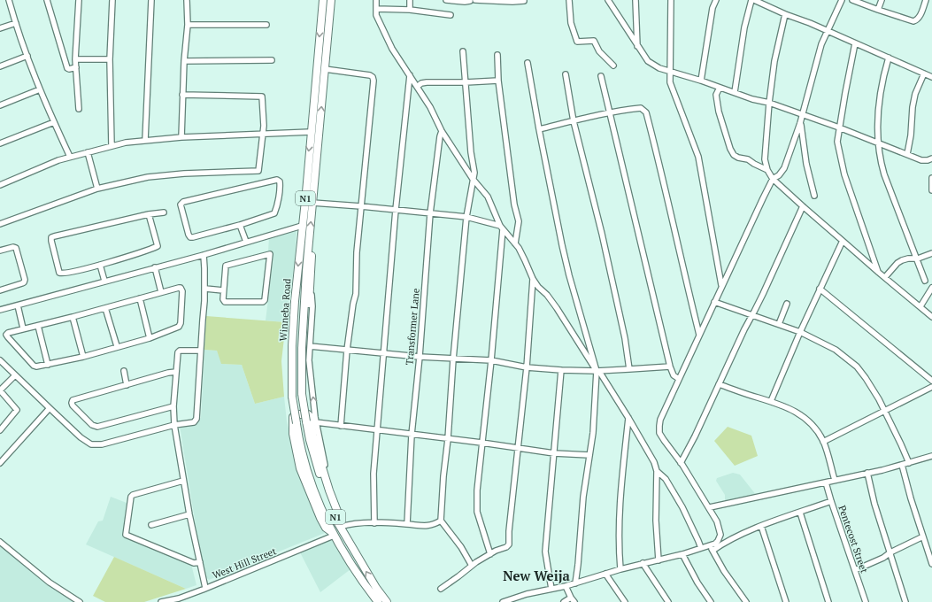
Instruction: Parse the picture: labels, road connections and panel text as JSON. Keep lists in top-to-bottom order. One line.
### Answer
{"streets":{"highway":["N1","Winneba Road"],"street":["Transformer Lane","Pentecost Street","West Hill Street"]},"crossings":[["Winneba Road","West Hill Street"]],"districts":["New Weija"]}
